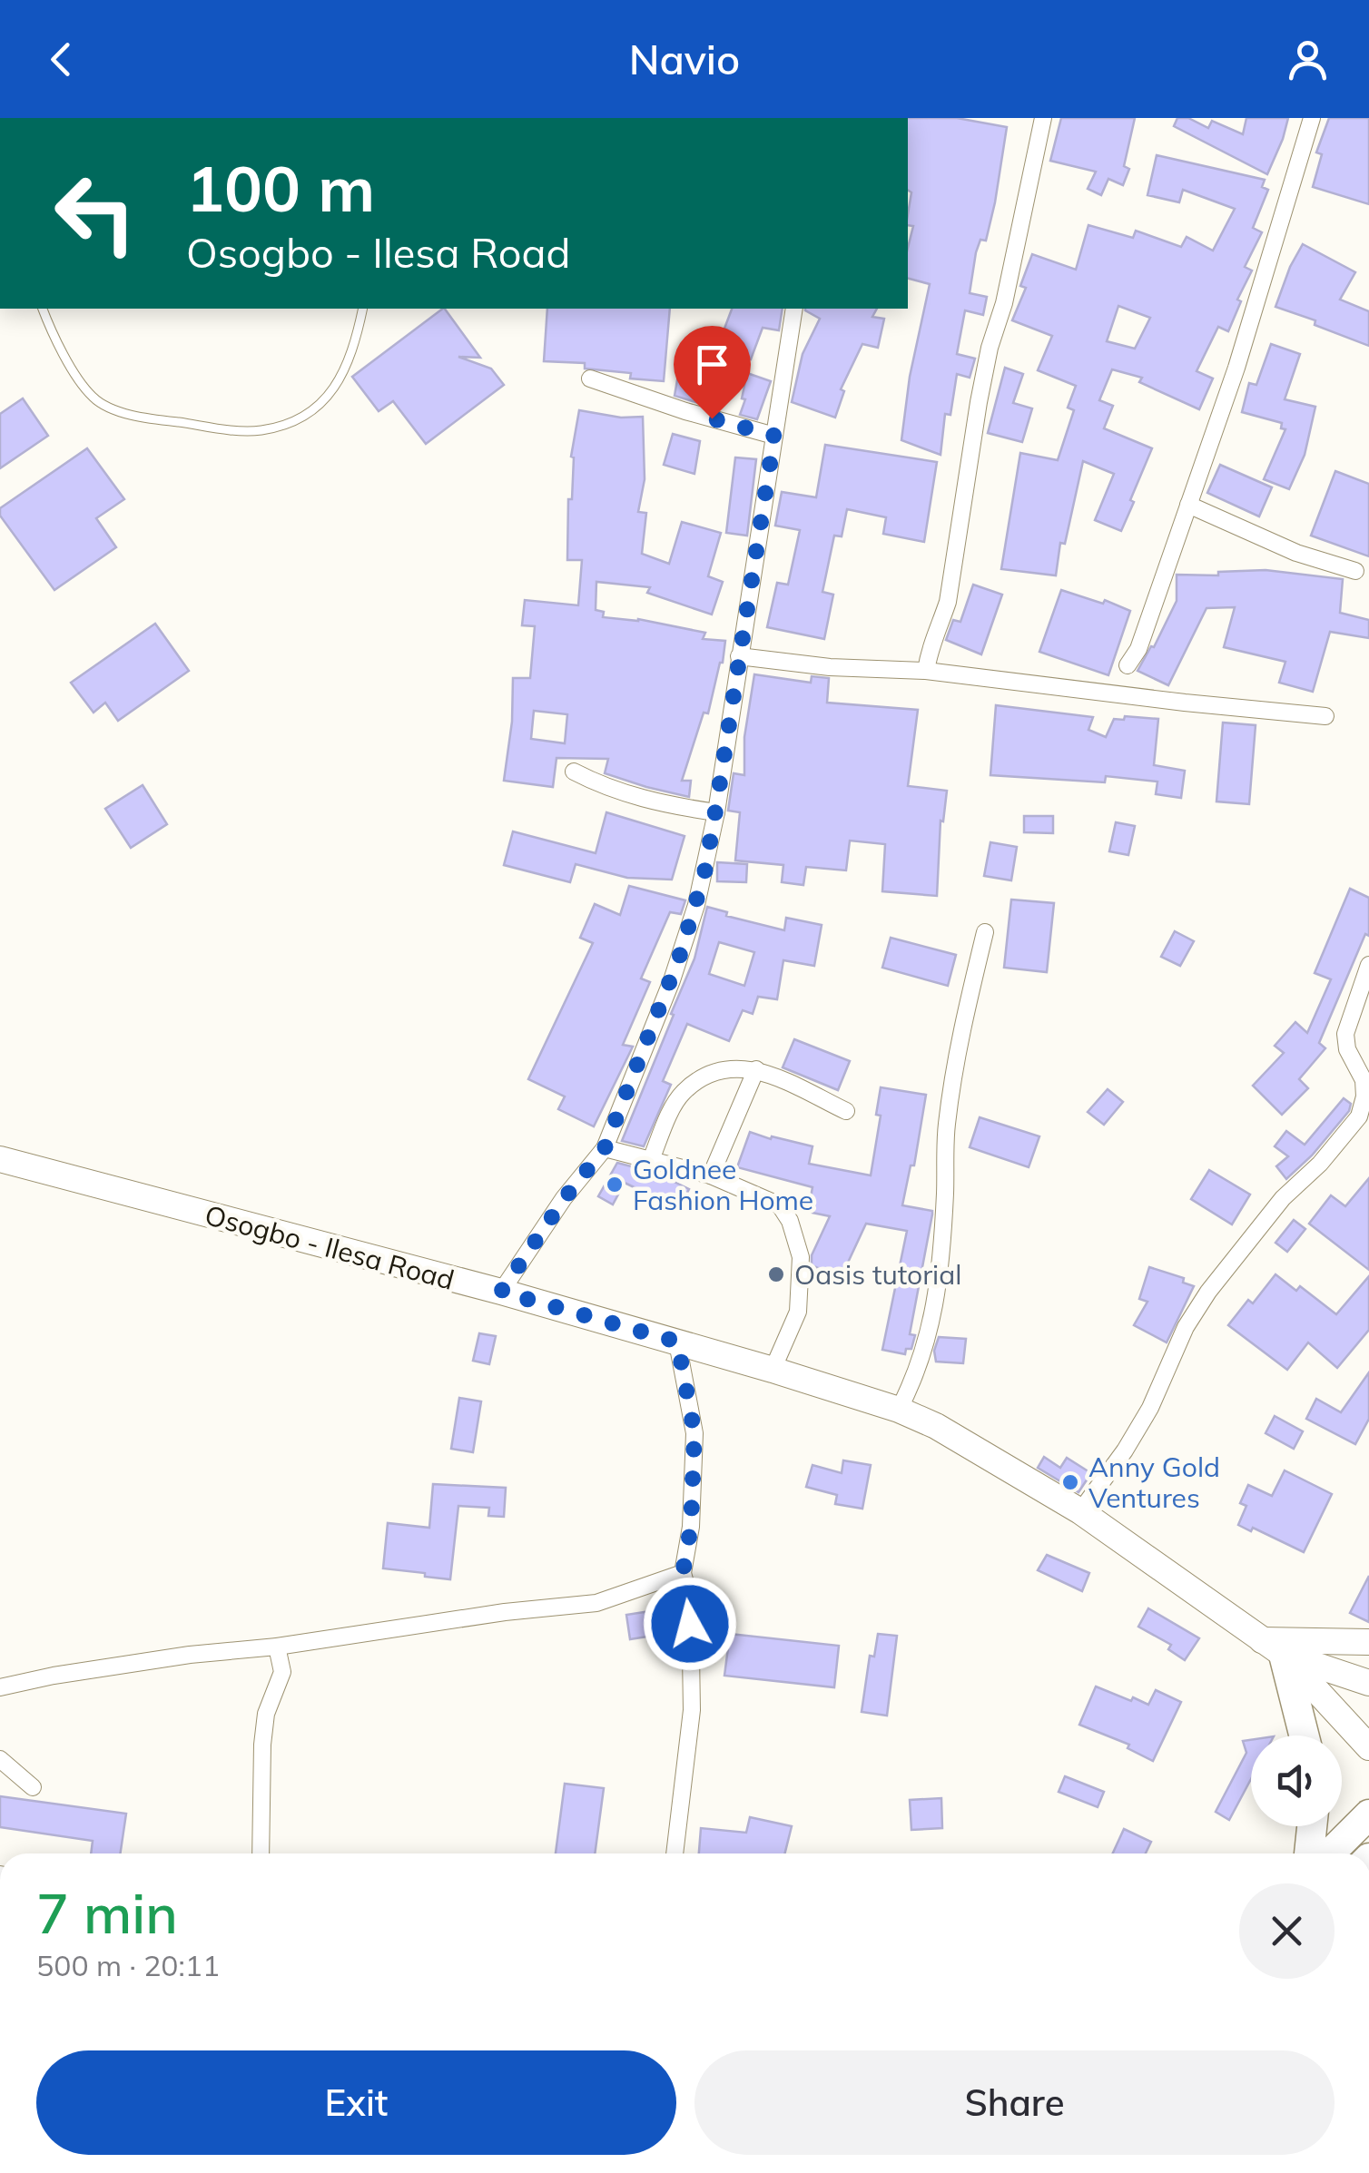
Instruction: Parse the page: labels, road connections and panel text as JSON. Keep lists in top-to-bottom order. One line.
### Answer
{"streets":{"main road":["Osogbo - Ilesa Road"]},"places":["Goldnee Fashion Home","Oasis tutorial","Anny Gold Ventures"],"page":{"header":"Navio","turn":["100 m","Osogbo - Ilesa Road"],"heading":["7 min","500 m · 20:11"],"buttons":["Exit","Share"]}}
